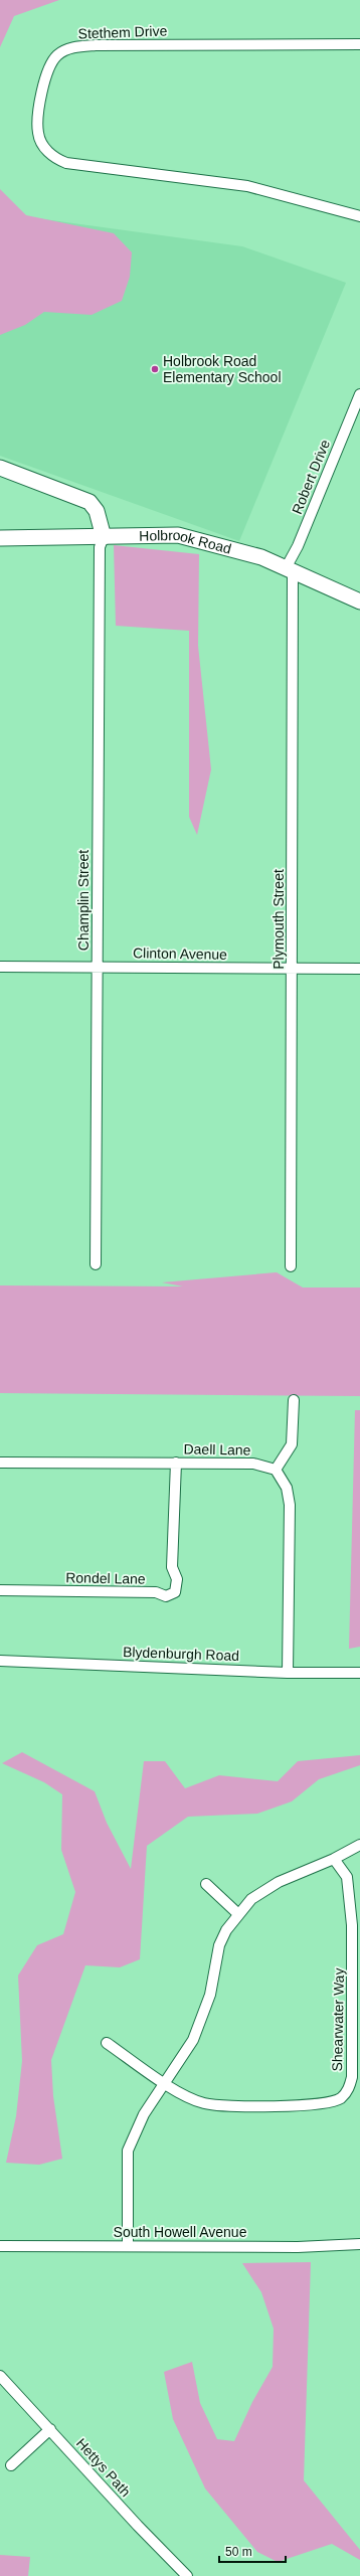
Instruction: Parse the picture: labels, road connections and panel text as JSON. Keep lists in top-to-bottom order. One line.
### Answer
{"streets":{"street":["Stethem Drive","Robert Drive","Holbrook Road","Champlin Street","Plymouth Street","Clinton Avenue","Daell Lane","Rondel Lane","Blydenburgh Road","Shearwater Way","South Howell Avenue","Hettys Path"]},"crossings":[["Robert Drive","Holbrook Road"],["Robert Drive","Plymouth Street"],["Holbrook Road","Champlin Street"],["Holbrook Road","Plymouth Street"],["Champlin Street","Clinton Avenue"],["Plymouth Street","Clinton Avenue"],["Daell Lane","Rondel Lane"]],"places":["Holbrook Road Elementary School"],"scale_bar":"50 m"}
